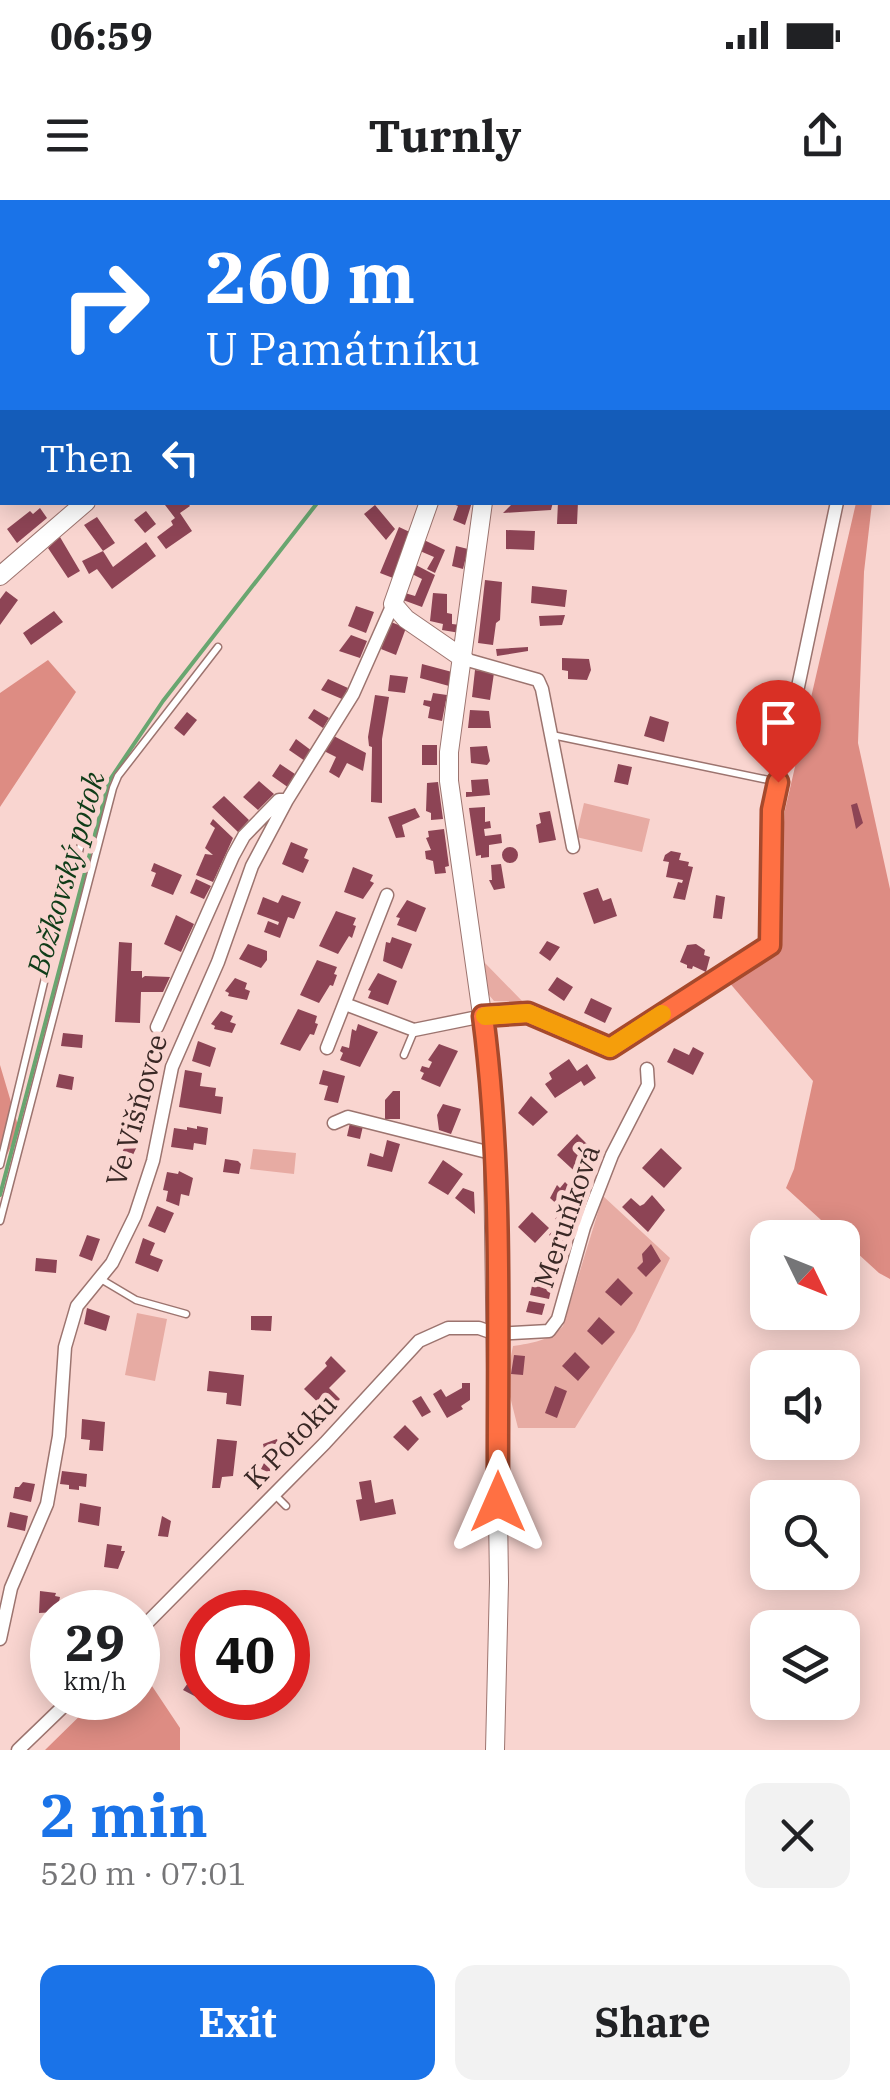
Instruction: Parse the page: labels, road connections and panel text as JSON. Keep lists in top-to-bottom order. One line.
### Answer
{"streets":{"street":["Ve Višňovce","Meruňková","K Potoku"]},"crossings":[["Meruňková","K Potoku"]],"water":["Božkovský potok"],"north":"bottom right","page":{"status":"06:59","header":"Turnly","turn":["260 m","U Památníku"],"then":"Then","speed":"29 km/h","limit":"40","heading":["2 min","520 m · 07:01"],"buttons":["Exit","Share"]}}
